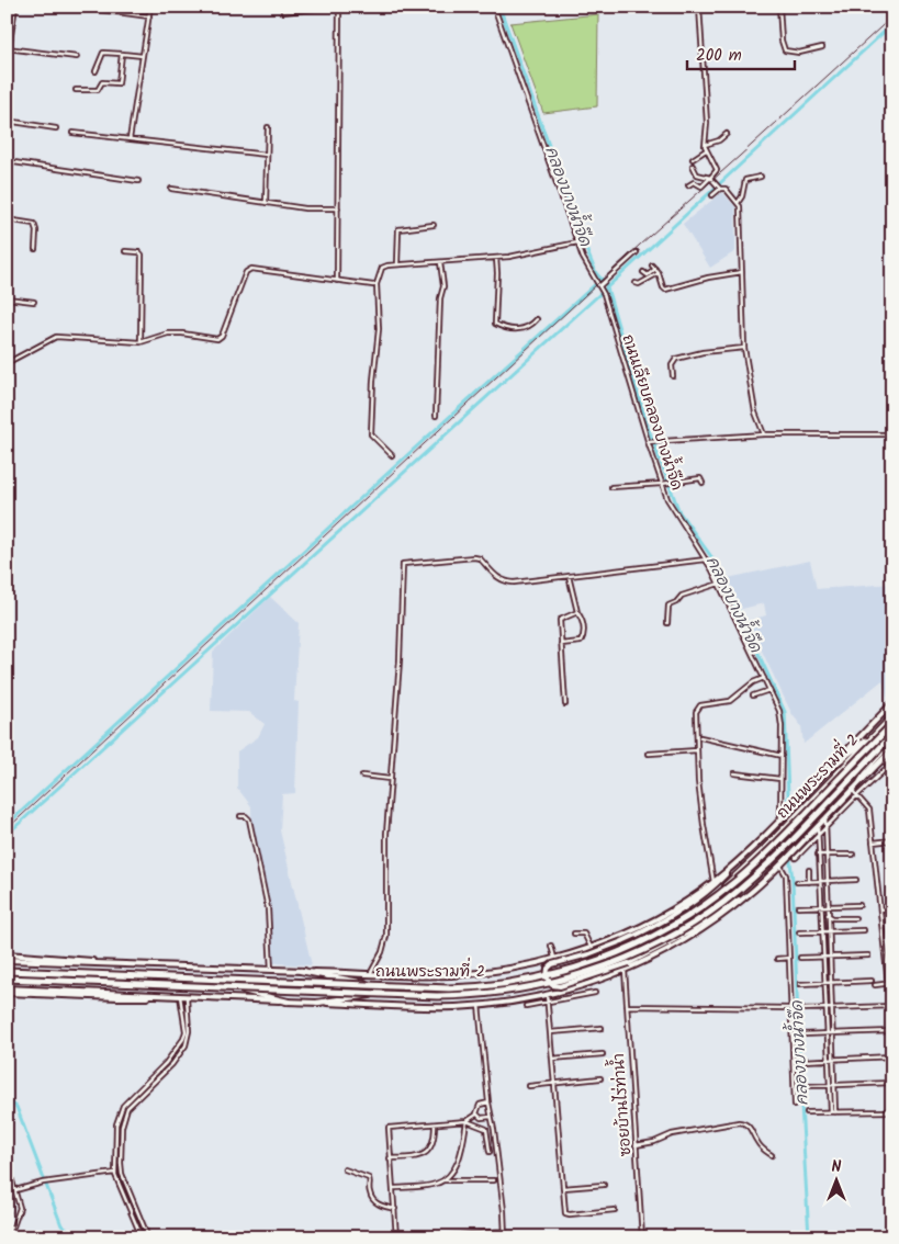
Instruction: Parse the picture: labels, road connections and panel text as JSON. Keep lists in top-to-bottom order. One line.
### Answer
{"streets":{"highway":["ถนนพระรามที่ 2"],"street":["ถนนเลียบคลองบางน้ำจืด","ซอยบ้านไร่ท่าน้ำ"]},"crossings":[["ถนนเลียบคลองบางน้ำจืด","ถนนพระรามที่ 2"]],"water":["คลองบางน้ำจืด"],"scale_bar":"200 m","north":"top"}
